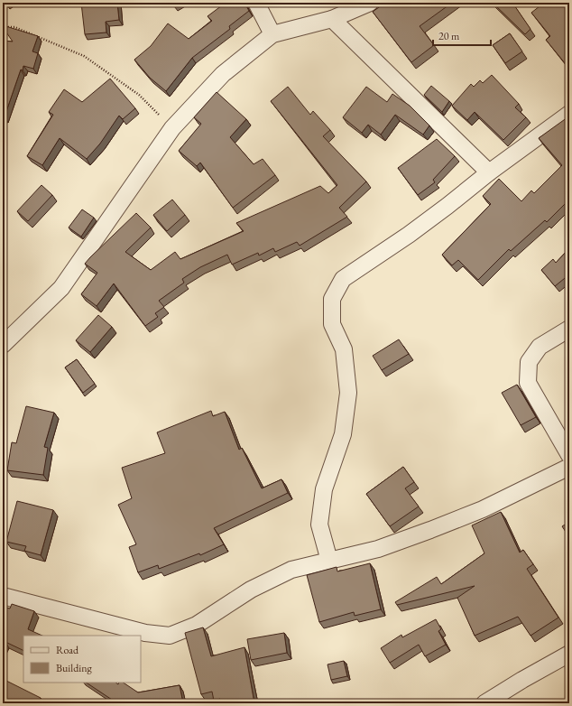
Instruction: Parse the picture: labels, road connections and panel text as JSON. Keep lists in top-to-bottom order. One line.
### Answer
{"legend":["Road","Building"],"scale_bar":"20 m"}
